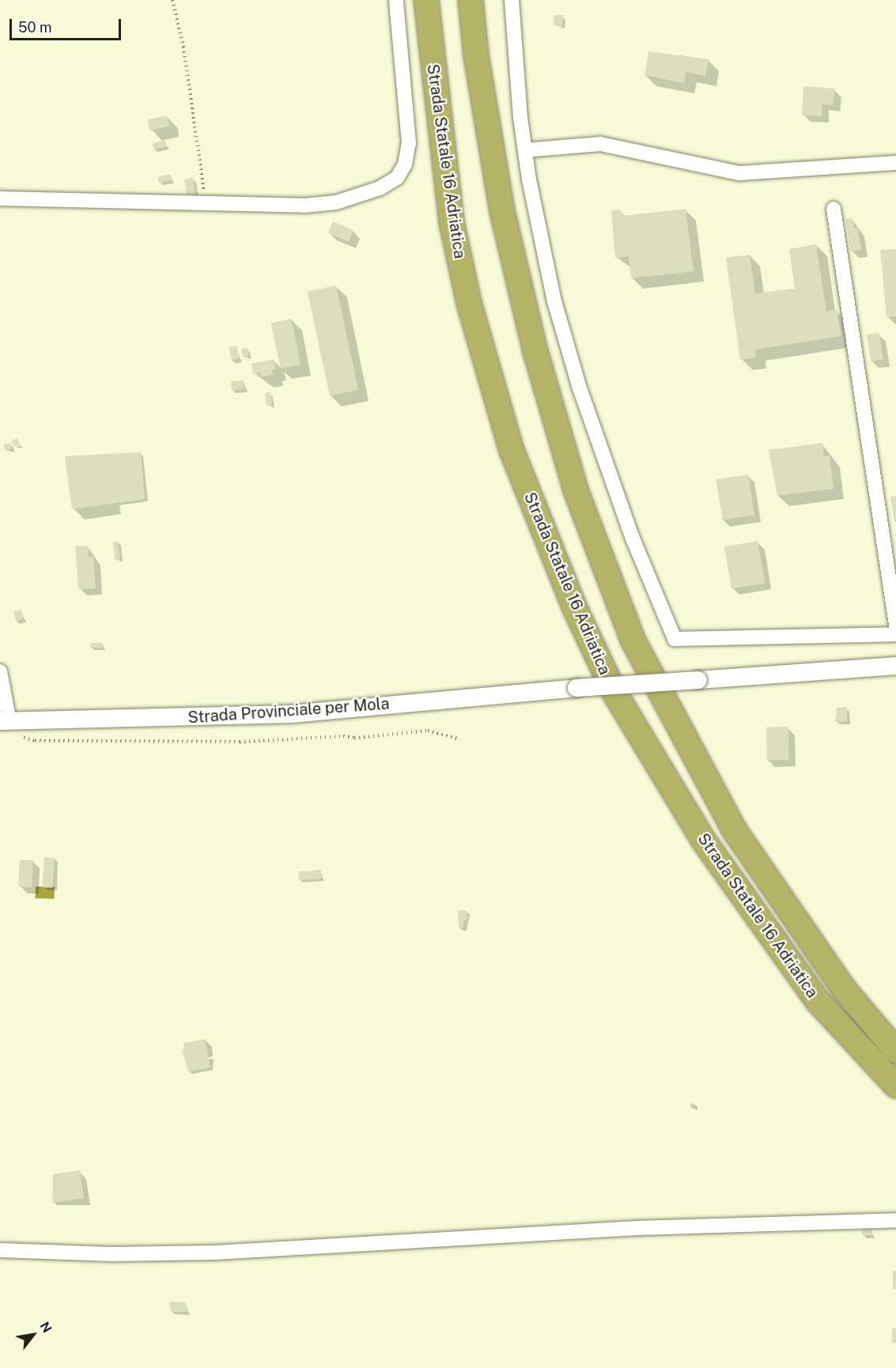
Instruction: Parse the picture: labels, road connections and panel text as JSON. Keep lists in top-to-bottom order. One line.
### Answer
{"streets":{"highway":["Strada Statale 16 Adriatica"],"street":["Strada Provinciale per Mola"]},"scale_bar":"50 m","north":"top right"}
